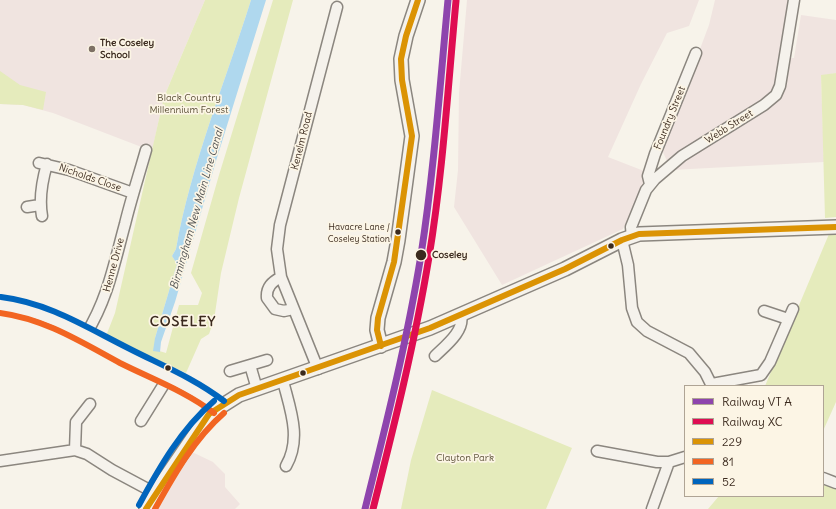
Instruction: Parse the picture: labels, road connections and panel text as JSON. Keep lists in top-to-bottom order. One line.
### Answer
{"streets":{"street":["Foundry Street","Webb Street","Kenelm Road","Nicholds Close","Henne Drive"]},"crossings":[["Foundry Street","Webb Street"],["Nicholds Close","Henne Drive"]],"districts":["COSELEY"],"water":["Birmingham New Main Line Canal"],"parks":["Black Country Millennium Forest","Clayton Park"],"places":["The Coseley School","Havacre Lane / Coseley Station","Coseley"],"lines":["transit line 229","rail line XC","transit line 52","transit line 81"],"legend":["Railway VT A","Railway XC","229","81","52"]}
